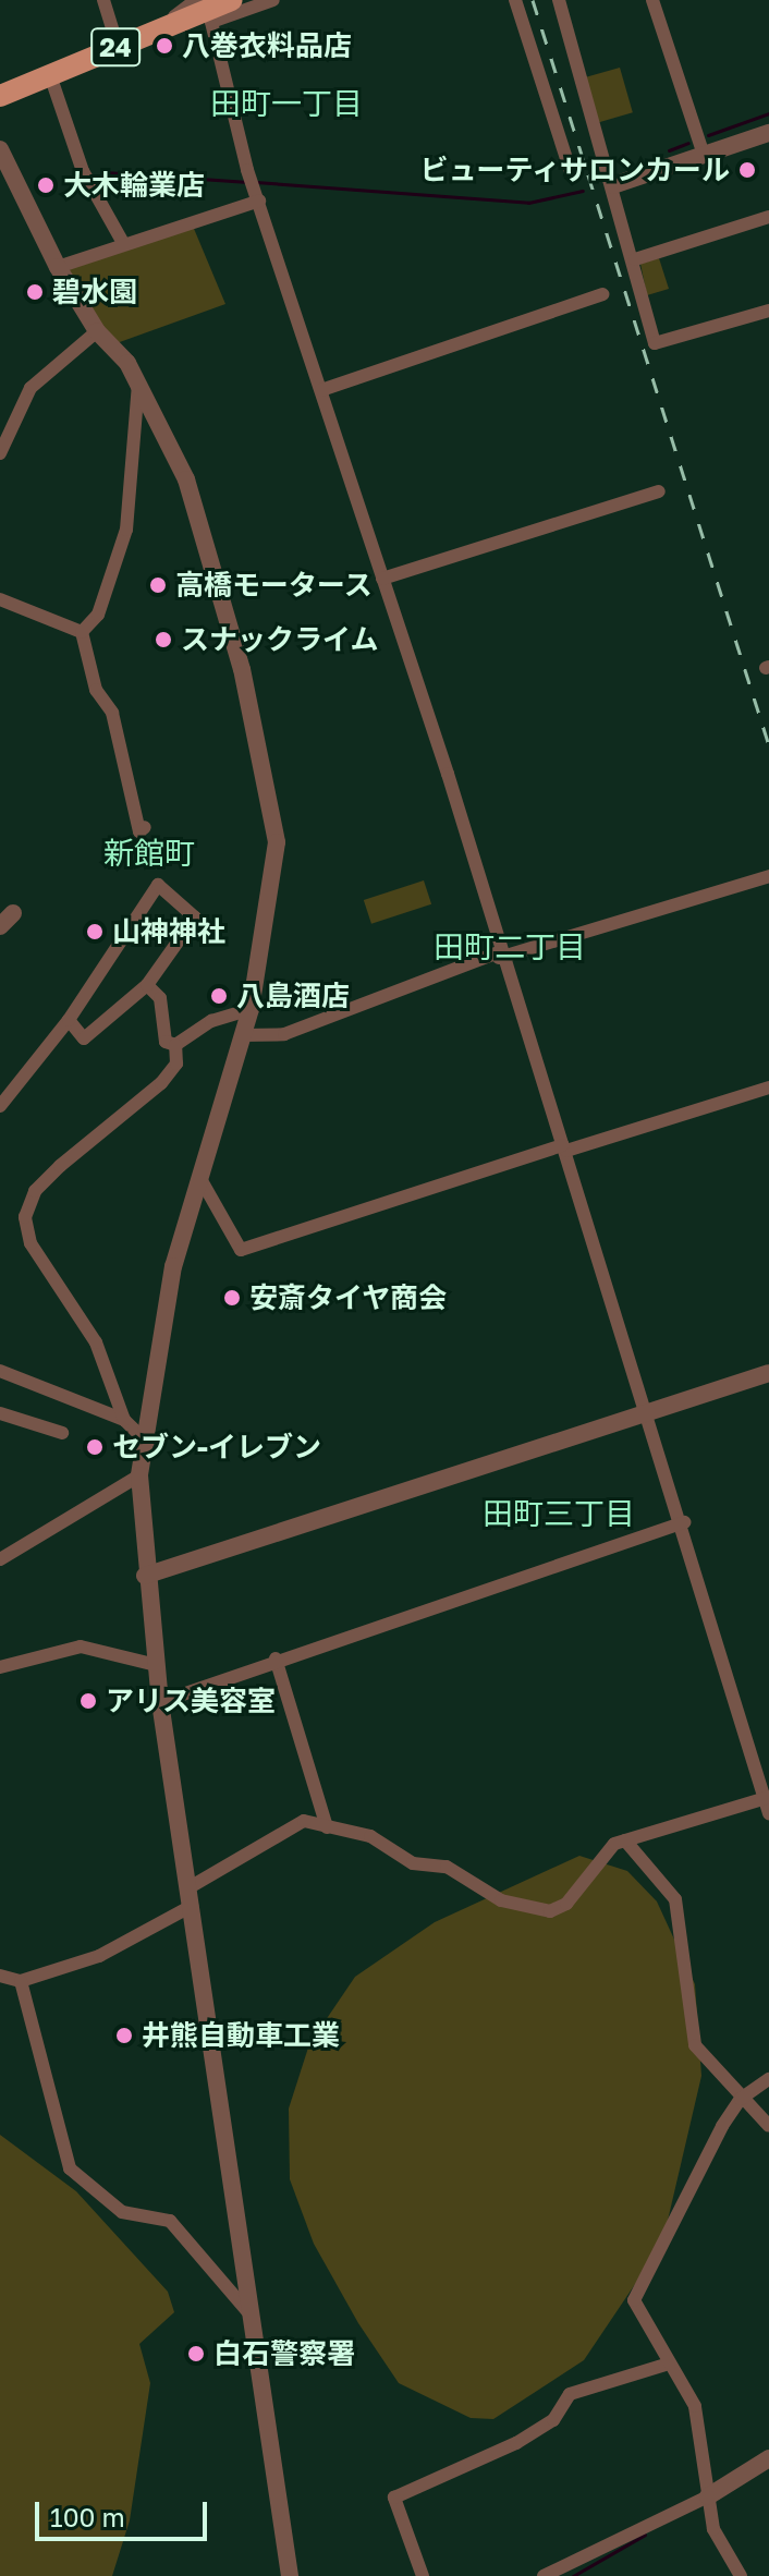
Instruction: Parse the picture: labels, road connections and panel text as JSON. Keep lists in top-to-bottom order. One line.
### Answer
{"streets":{"main road":["24"]},"districts":["田町一丁目","新館町","田町二丁目","田町三丁目"],"places":["八巻衣料品店","ビューティサロンカール","大木輪業店","碧水園","高橋モータース","スナックライム","山神神社","八島酒店","安斎タイヤ商会","セブン-イレブン","アリス美容室","井熊自動車工業","白石警察署"],"scale_bar":"100 m"}
